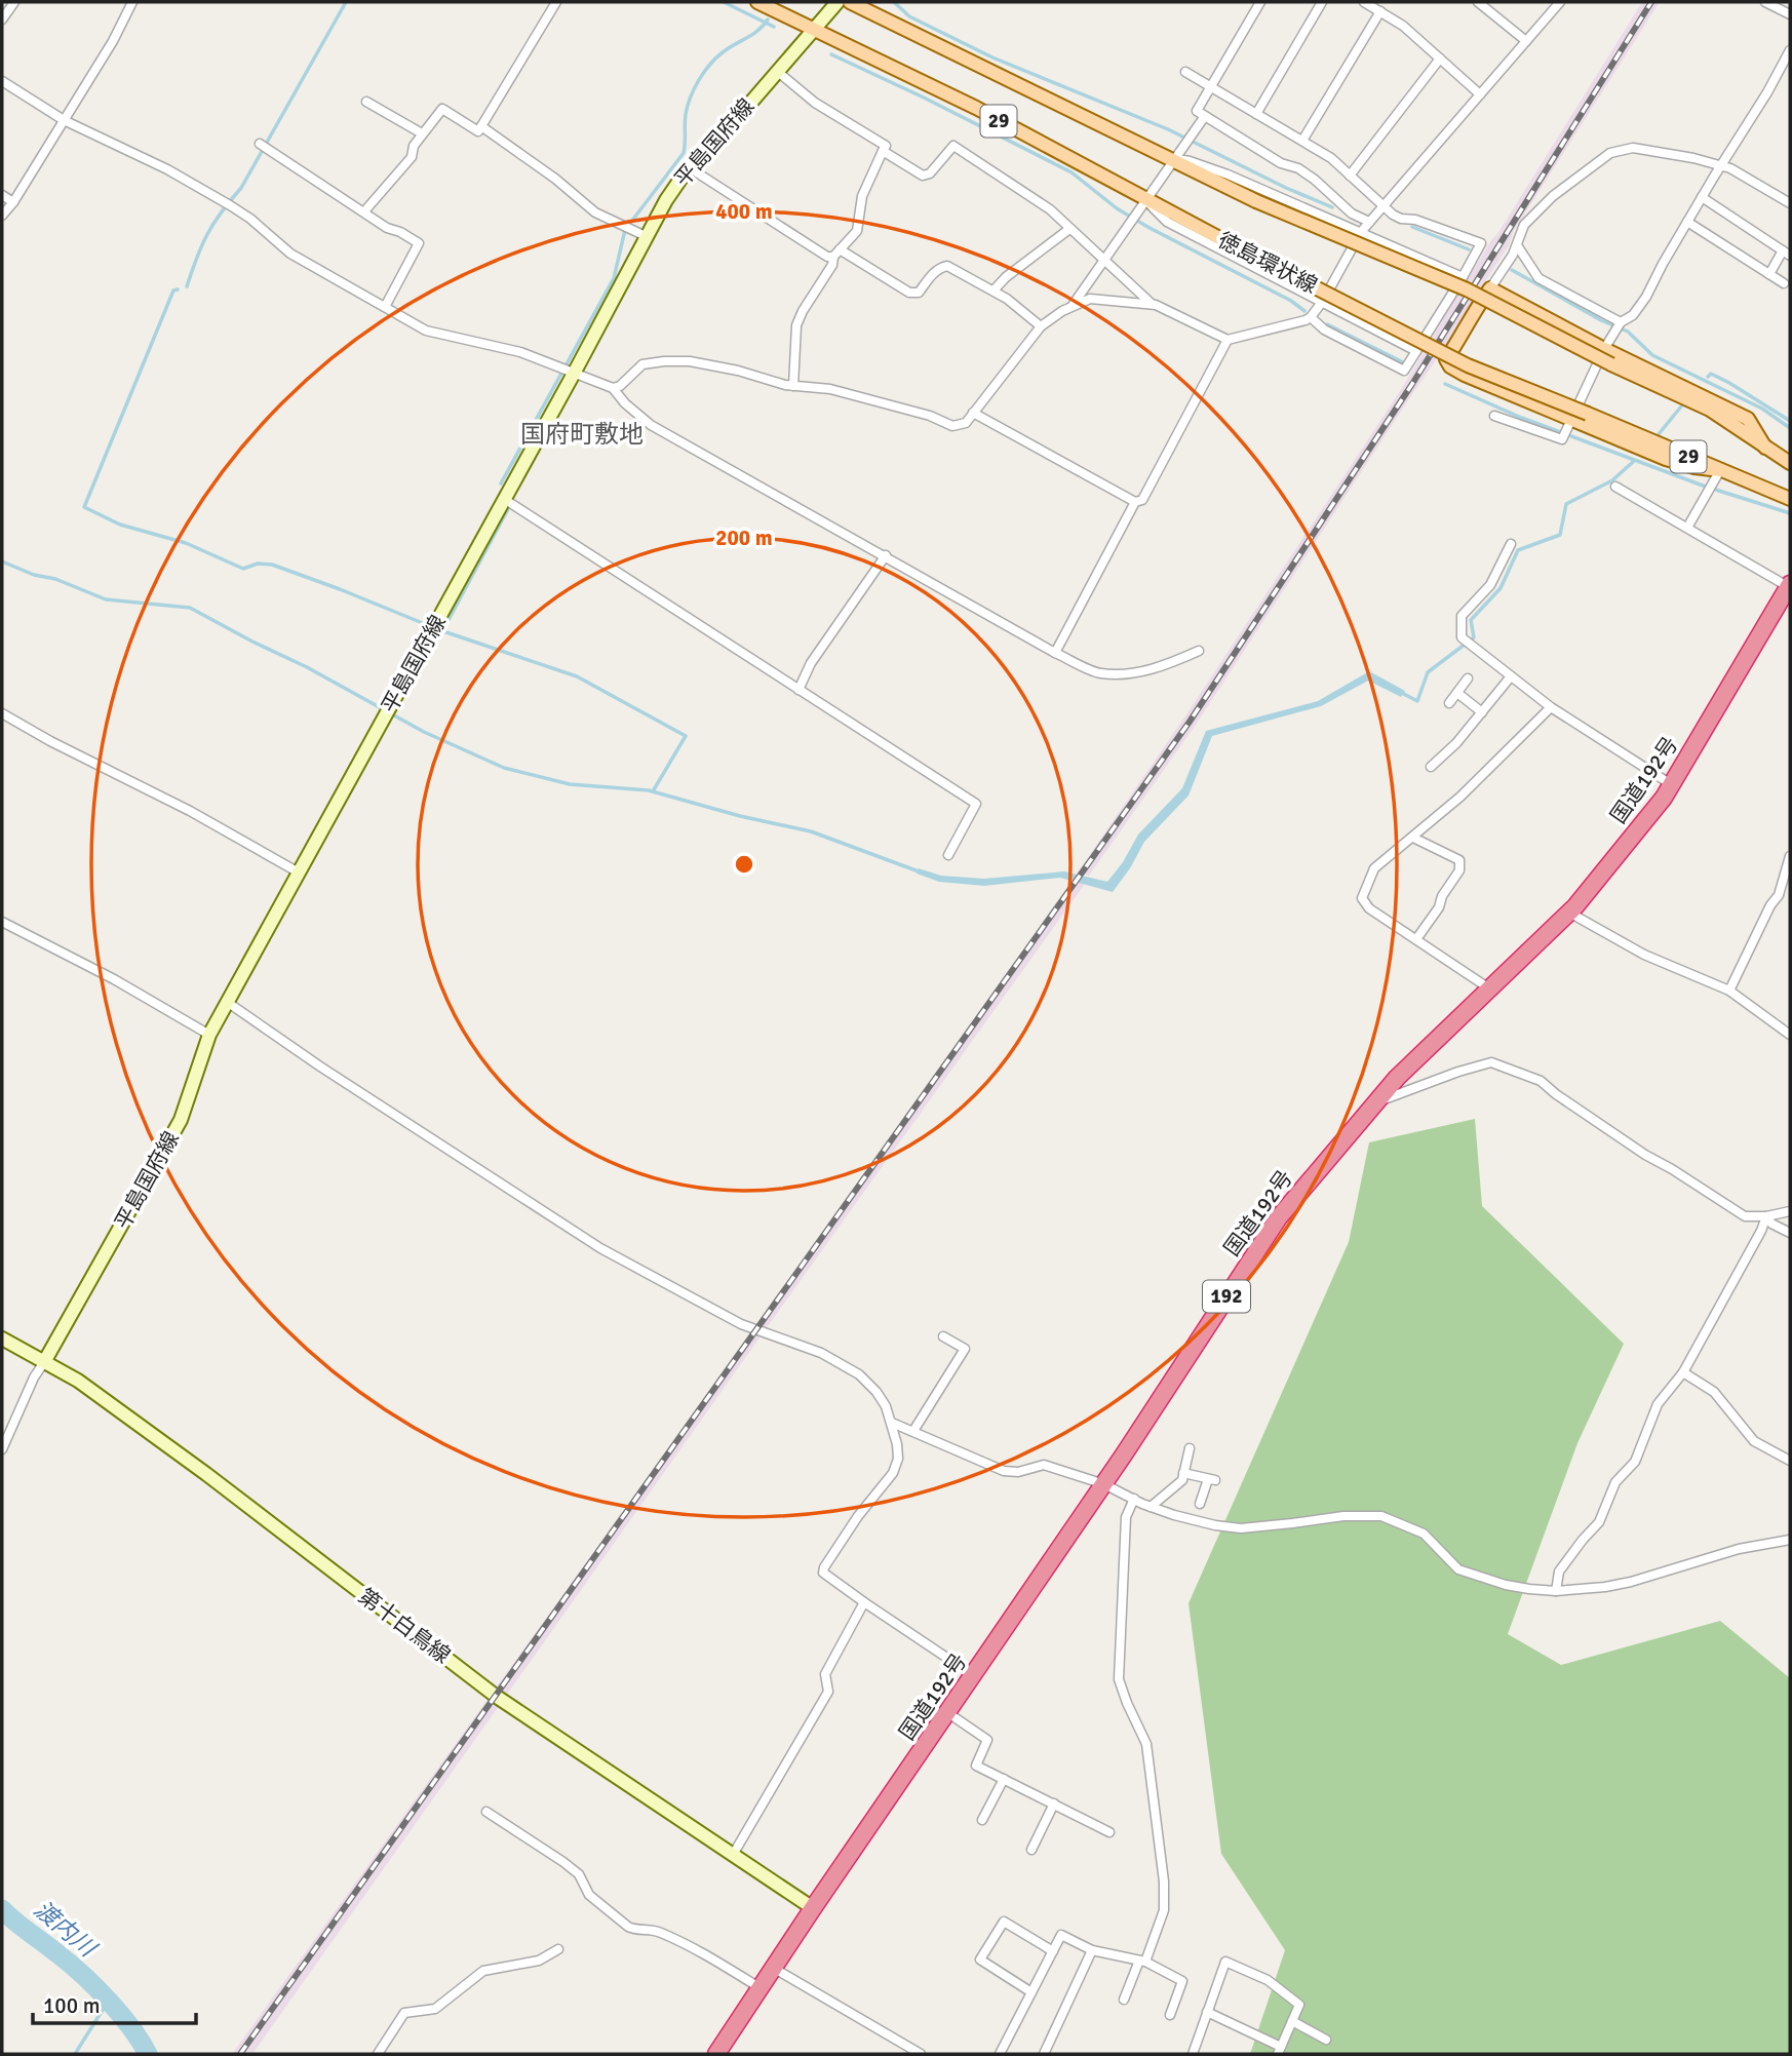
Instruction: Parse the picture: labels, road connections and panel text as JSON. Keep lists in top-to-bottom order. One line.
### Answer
{"streets":{"highway":["国道192号","192"],"main road":["29","平島国府線","徳島環状線","第十白鳥線"]},"crossings":[["平島国府線","徳島環状線"],["平島国府線","第十白鳥線"],["国道192号","第十白鳥線"]],"districts":["国府町敷地"],"water":["渡内川"],"scale_bar":"100 m","rings":["400 m","200 m"]}
